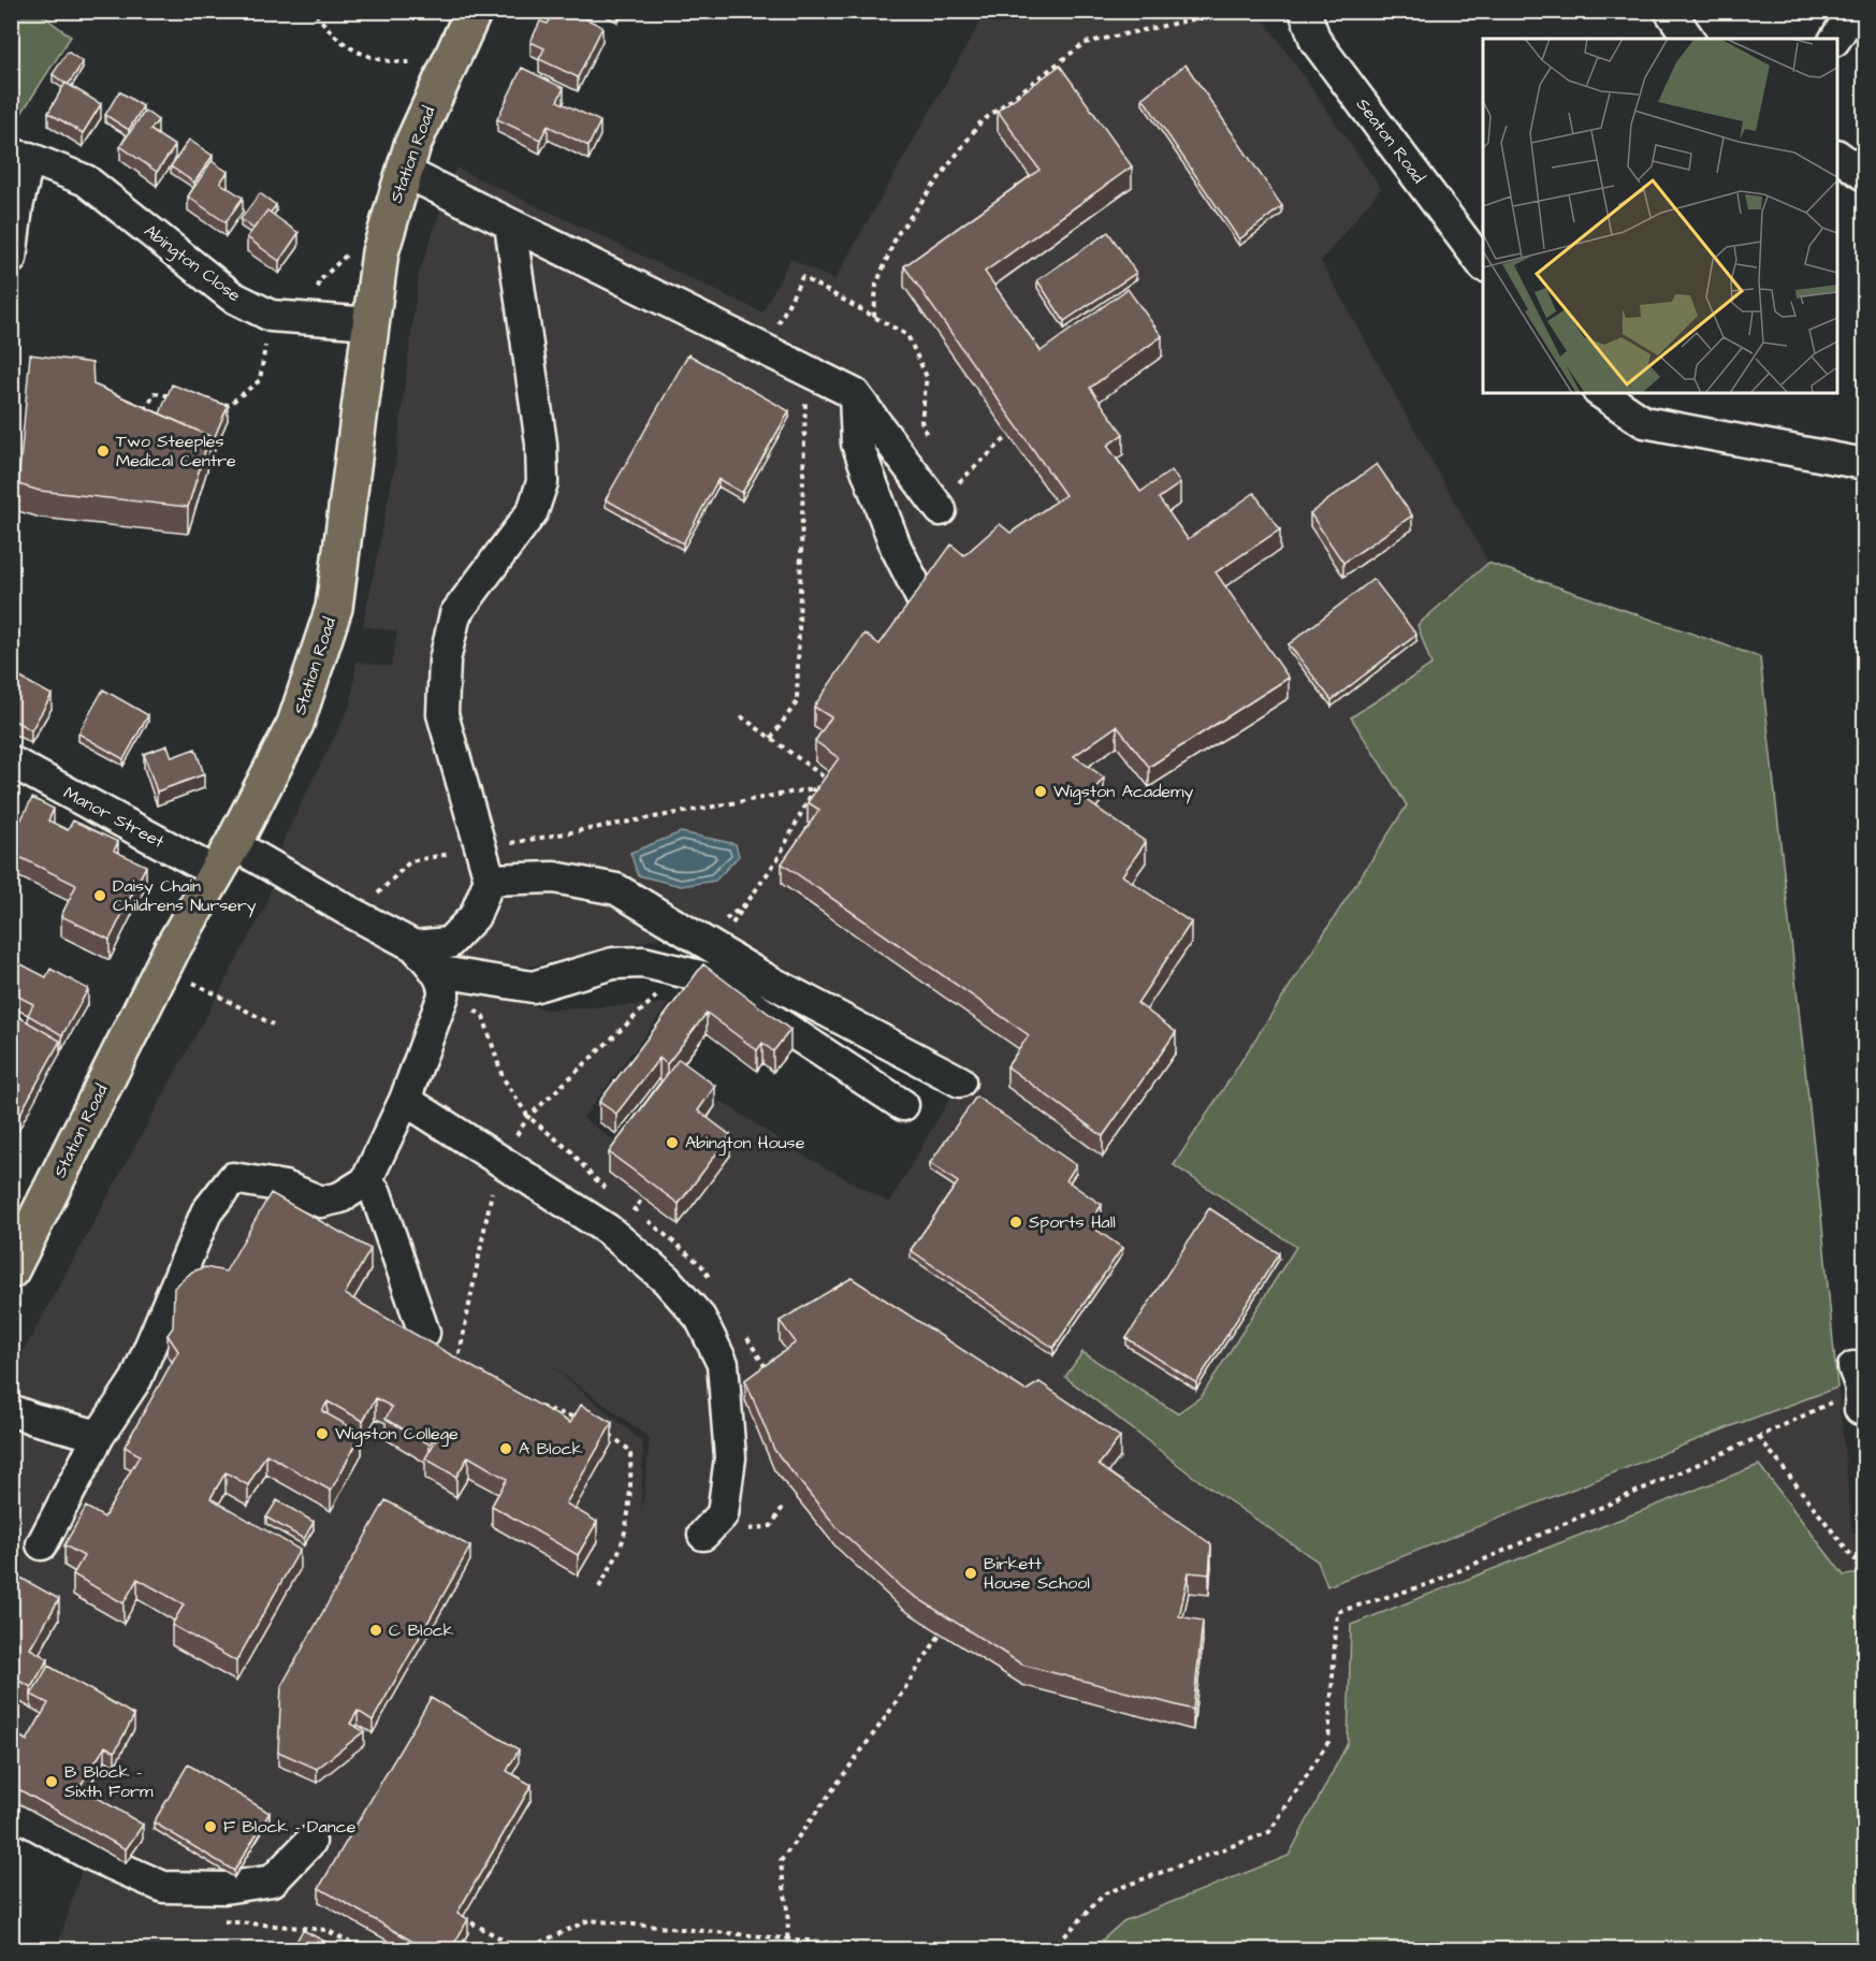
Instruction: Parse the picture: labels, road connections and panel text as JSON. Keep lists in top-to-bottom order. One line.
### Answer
{"streets":{"main road":["Station Road"],"street":["Seaton Road","Abington Close","Manor Street"]},"crossings":[["Station Road","Abington Close"],["Station Road","Manor Street"]],"places":["Two Steeples Medical Centre","Wigston Academy","Daisy Chain Childrens Nursery","Abington House","Sports Hall","Wigston College","A Block","Birkett House School","C Block","B Block - Sixth Form","F Block - Dance"]}
